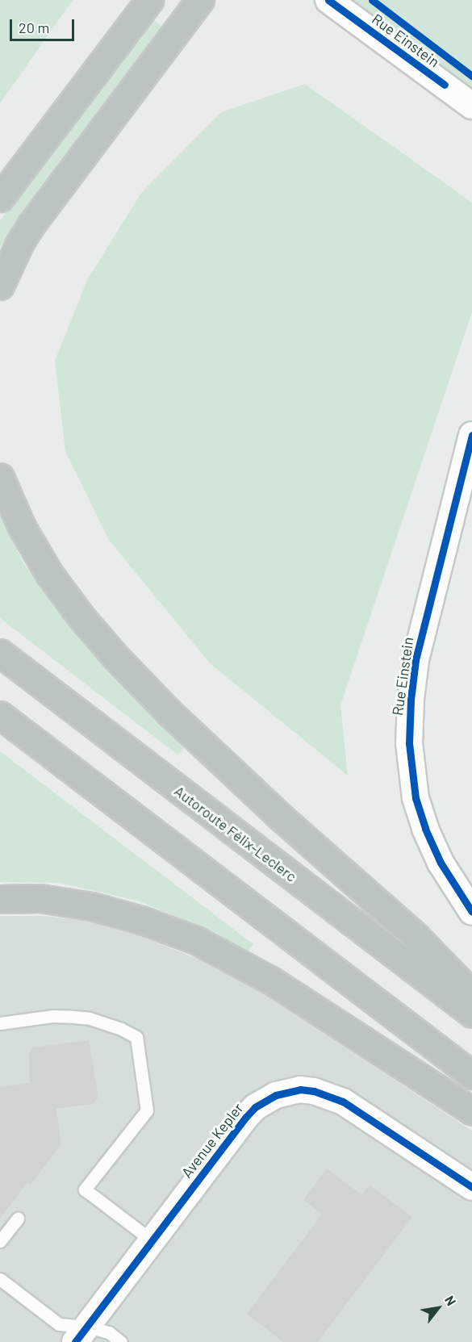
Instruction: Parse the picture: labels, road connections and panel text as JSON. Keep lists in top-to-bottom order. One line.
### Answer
{"streets":{"highway":["Autoroute Félix-Leclerc"],"street":["Rue Einstein","Avenue Kepler"]},"scale_bar":"20 m","north":"top right"}
